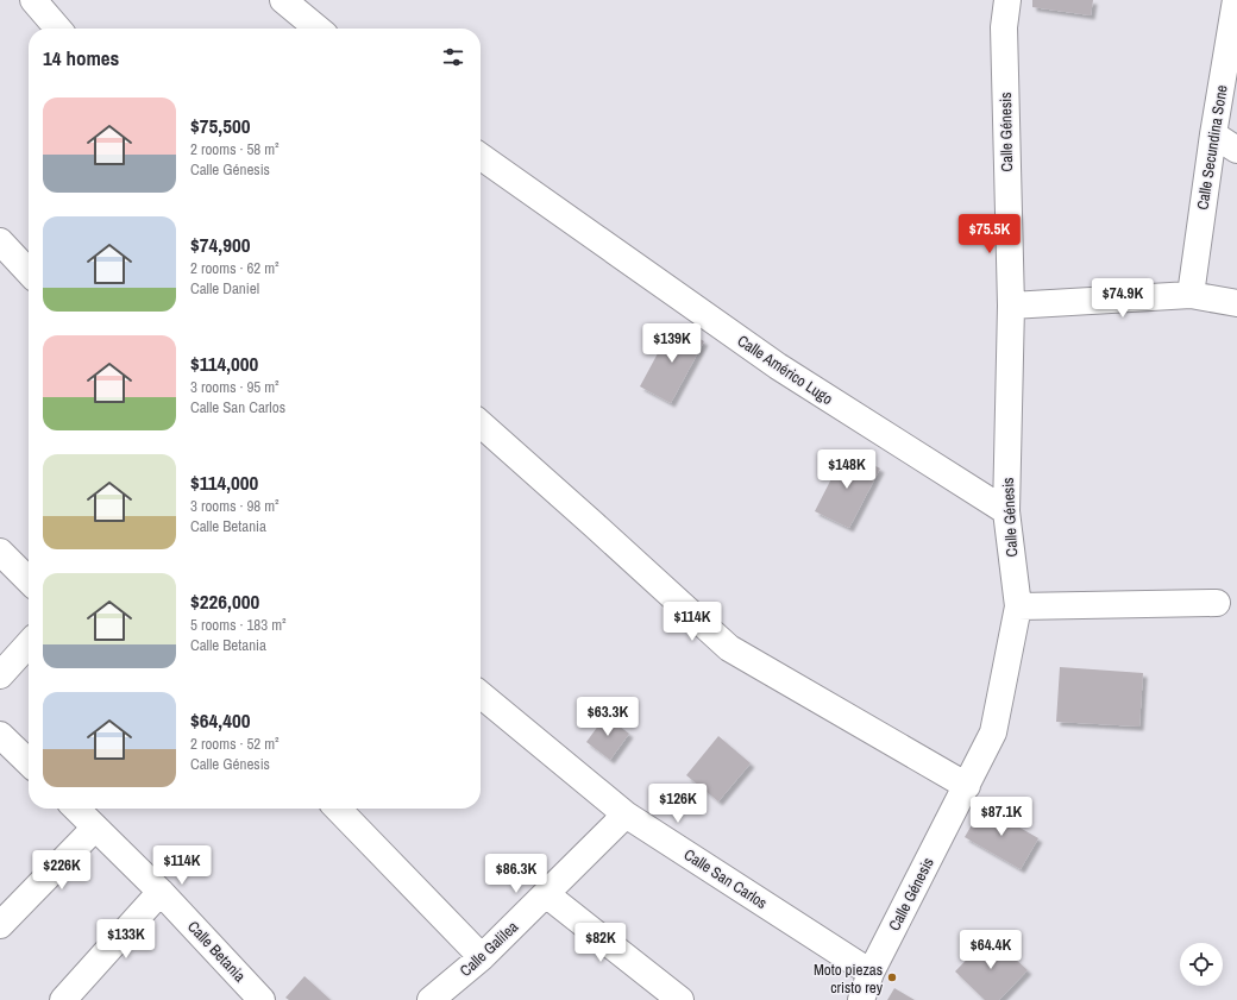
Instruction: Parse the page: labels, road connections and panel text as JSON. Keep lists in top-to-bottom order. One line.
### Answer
{"streets":{"street":["Calle Génesis","Calle Secundina Sone","Calle Américo Lugo","Calle San Carlos","Calle Galilea","Calle Betania"]},"crossings":[["Calle Génesis","Calle Américo Lugo"],["Calle Génesis","Calle San Carlos"],["Calle San Carlos","Calle Galilea"]],"places":["Moto piezas cristo rey"],"page":{"heading":"14 homes","list":[{"name":"$75,500","note":"2 rooms · 58 m² · Calle Génesis"},{"name":"$74,900","note":"2 rooms · 62 m² · Calle Daniel"},{"name":"$114,000","note":"3 rooms · 95 m² · Calle San Carlos"},{"name":"$114,000","note":"3 rooms · 98 m² · Calle Betania"},{"name":"$226,000","note":"5 rooms · 183 m² · Calle Betania"},{"name":"$64,400","note":"2 rooms · 52 m² · Calle Génesis"}],"price":["$75.5K","$74.9K","$139K","$148K","$114K","$63.3K","$126K","$87.1K","$114K","$226K","$86.3K","$133K","$82K","$64.4K"]}}
